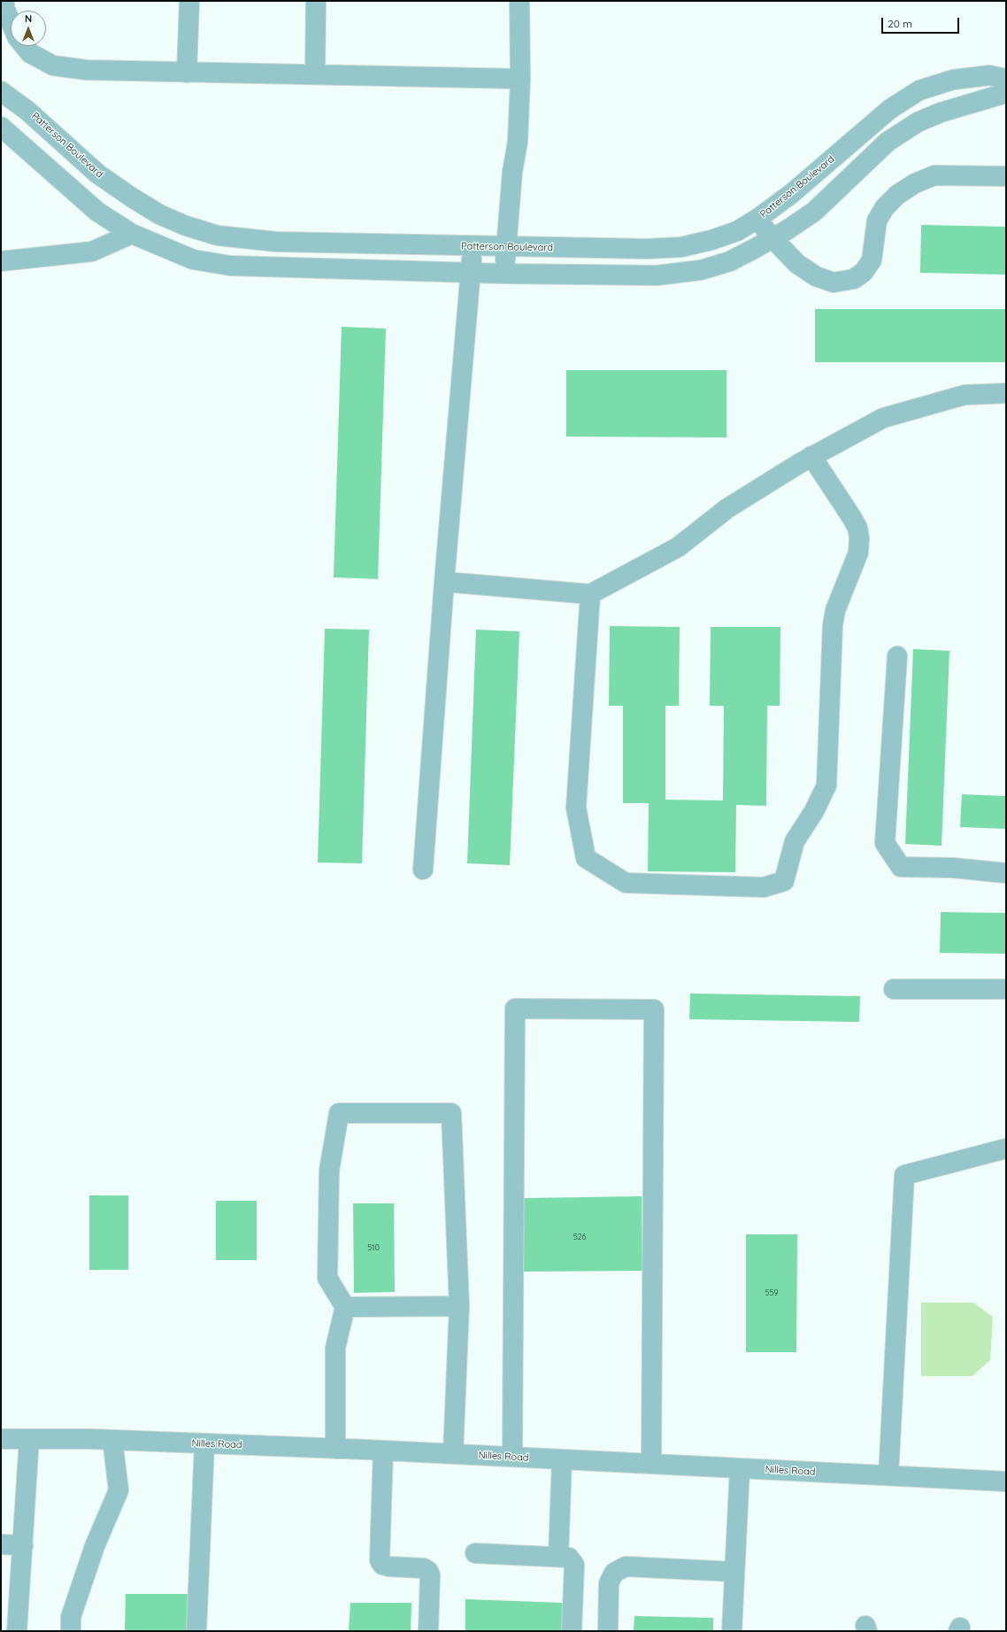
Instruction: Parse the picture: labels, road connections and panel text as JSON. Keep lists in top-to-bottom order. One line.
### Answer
{"streets":{"street":["Patterson Boulevard","Nilles Road"]},"house_numbers":["526","510","559"],"scale_bar":"20 m","north":"top"}
